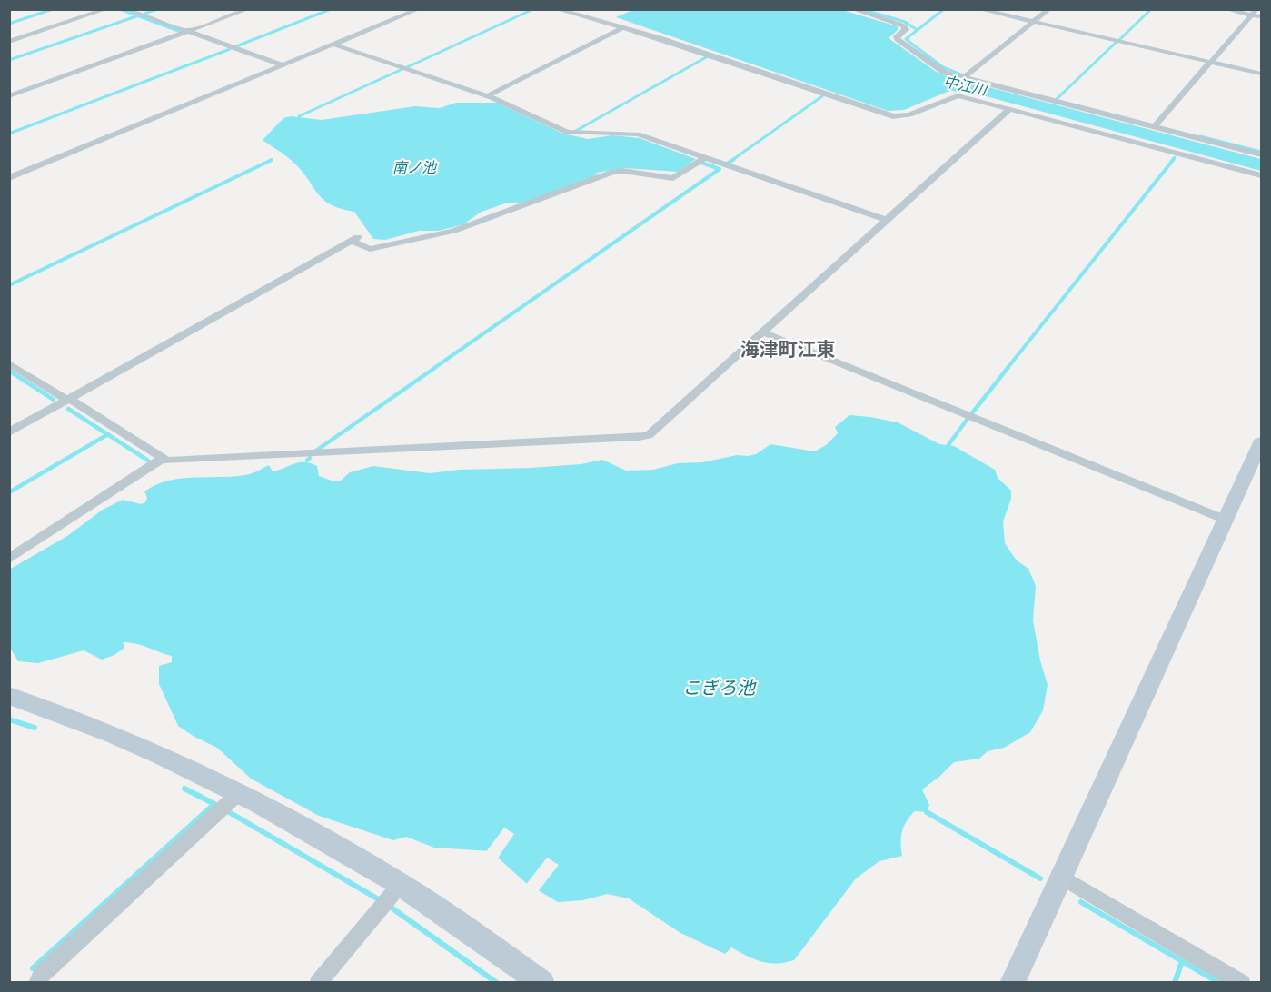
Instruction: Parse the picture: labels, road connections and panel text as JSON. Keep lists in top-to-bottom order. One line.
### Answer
{"districts":["海津町江東"],"water":["中江川","南ノ池","こぎろ池"]}
